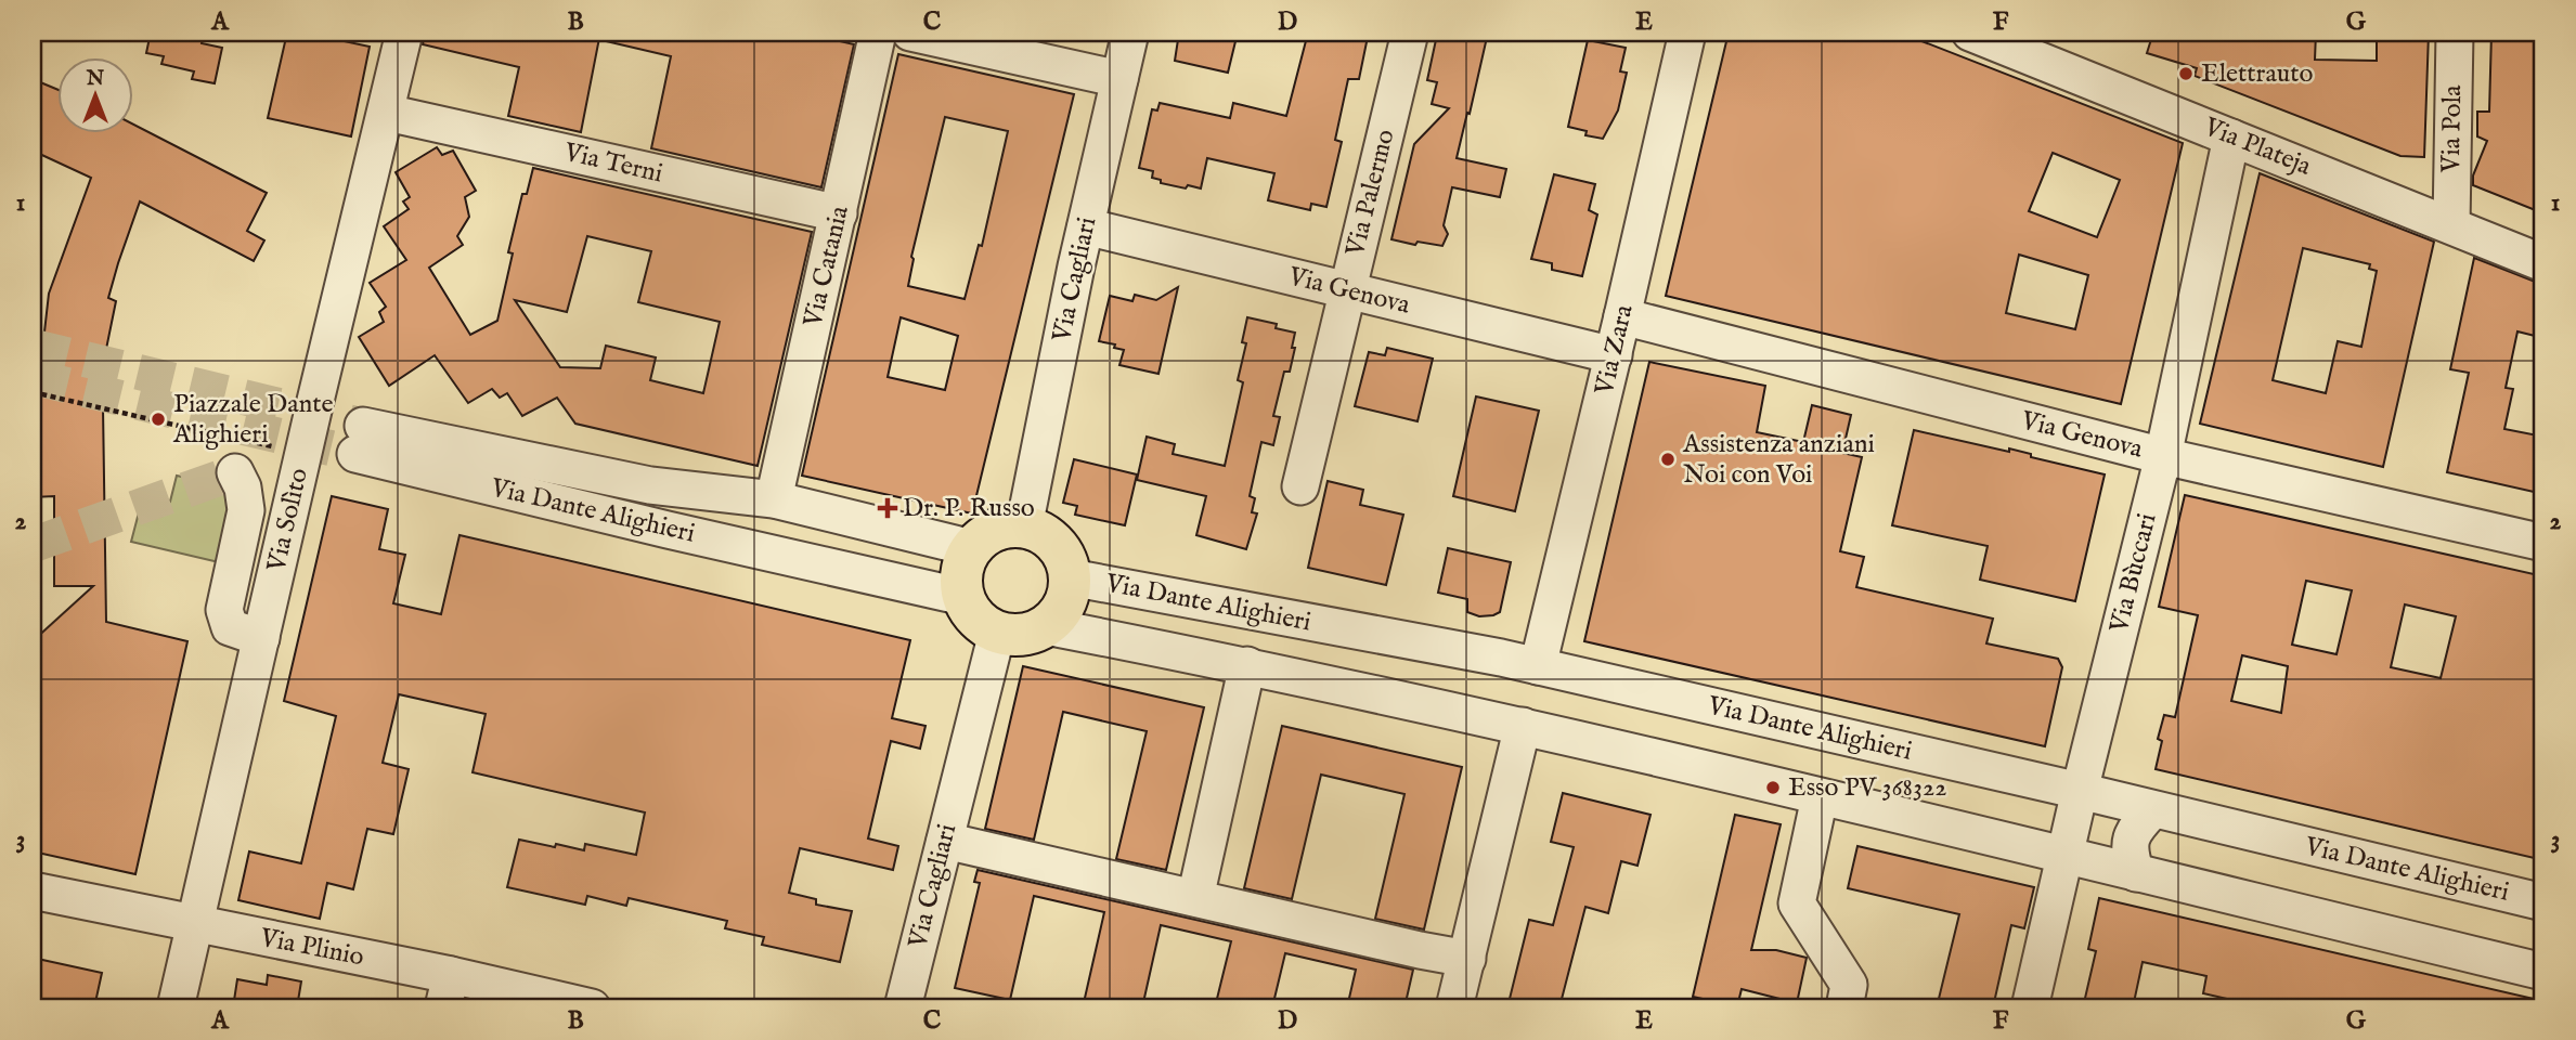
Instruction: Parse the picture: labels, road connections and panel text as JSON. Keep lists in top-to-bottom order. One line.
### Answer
{"streets":{"street":["Via Pola","Via Plateja","Via Terni","Via Palermo","Via Catania","Via Cagliari","Via Genova","Via Zara","Via Dante Alighieri","Via Solìto","Via Bùccari","Via Plinio"]},"crossings":[["Via Pola","Via Plateja"],["Via Plateja","Via Bùccari"],["Via Terni","Via Catania"],["Via Terni","Via Solìto"],["Via Palermo","Via Genova"],["Via Catania","Via Dante Alighieri"],["Via Cagliari","Via Genova"],["Via Cagliari","Via Dante Alighieri"],["Via Genova","Via Zara"],["Via Genova","Via Bùccari"],["Via Zara","Via Dante Alighieri"],["Via Dante Alighieri","Via Bùccari"],["Via Solìto","Via Plinio"]],"places":{"other":["Elettrauto","Piazzale Dante Alighieri","Assistenza anziani Noi con Voi","Esso PV 368322"],"health":["Dr. P. Russo"]},"north":"top","grid":{"columns":["A","B","C","D","E","F","G"],"rows":["1","2","3"]}}
